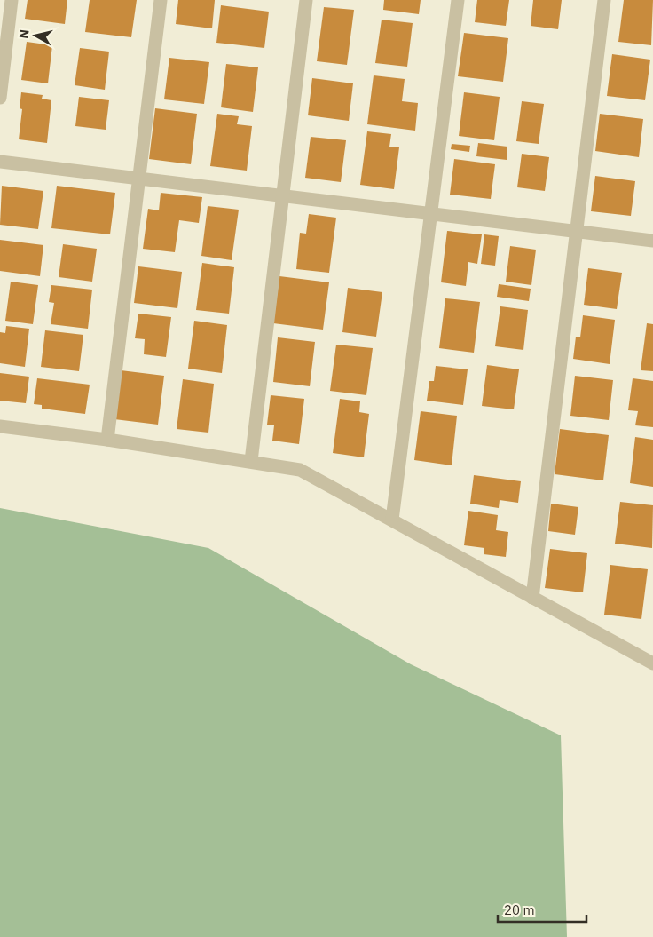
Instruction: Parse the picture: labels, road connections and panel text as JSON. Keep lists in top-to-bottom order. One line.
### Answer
{"scale_bar":"20 m","north":"left"}
